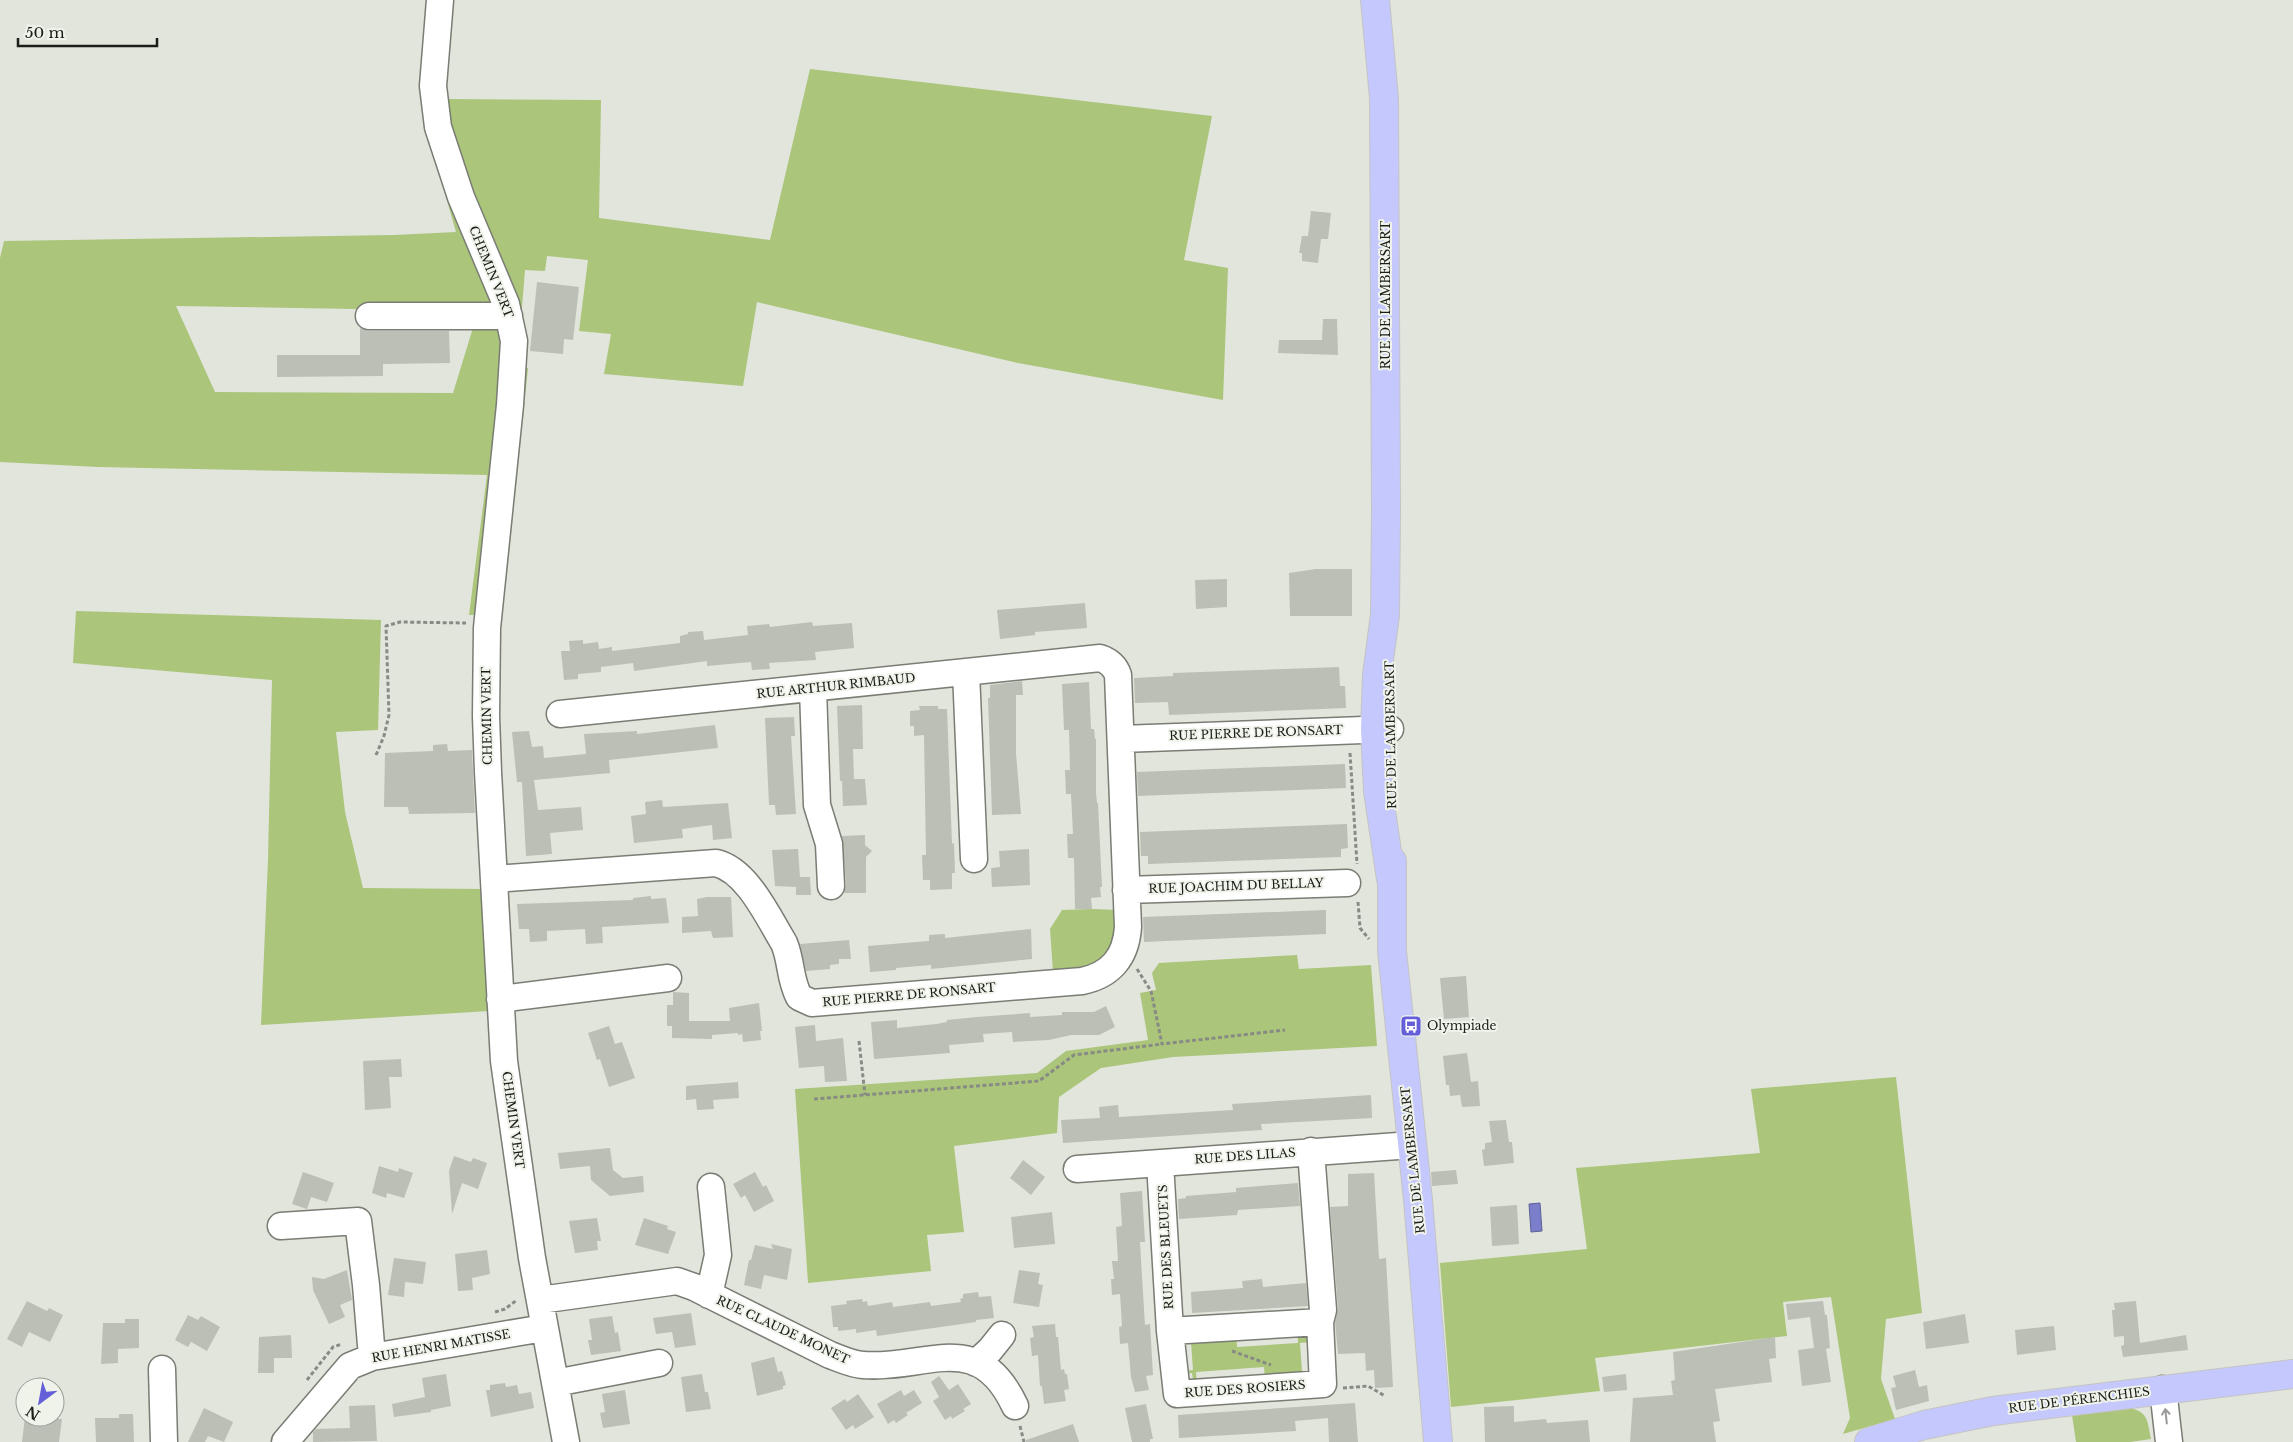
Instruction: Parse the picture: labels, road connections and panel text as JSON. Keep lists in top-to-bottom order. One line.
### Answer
{"streets":{"main road":["RUE DE LAMBERSART","RUE DE PÉRENCHIES"],"street":["CHEMIN VERT","RUE ARTHUR RIMBAUD","RUE PIERRE DE RONSART","RUE JOACHIM DU BELLAY","RUE DES LILAS","RUE DES BLEUETS","RUE CLAUDE MONET","RUE HENRI MATISSE","RUE DES ROSIERS"]},"crossings":[["CHEMIN VERT","RUE PIERRE DE RONSART"],["CHEMIN VERT","RUE CLAUDE MONET"],["CHEMIN VERT","RUE HENRI MATISSE"],["RUE DE LAMBERSART","RUE PIERRE DE RONSART"],["RUE DE LAMBERSART","RUE DES LILAS"],["RUE ARTHUR RIMBAUD","RUE PIERRE DE RONSART"],["RUE DES LILAS","RUE DES BLEUETS"],["RUE DES LILAS","RUE DES ROSIERS"],["RUE DES BLEUETS","RUE DES ROSIERS"]],"places":{"bus stop":["Olympiade"]},"scale_bar":"50 m","north":"bottom left"}
